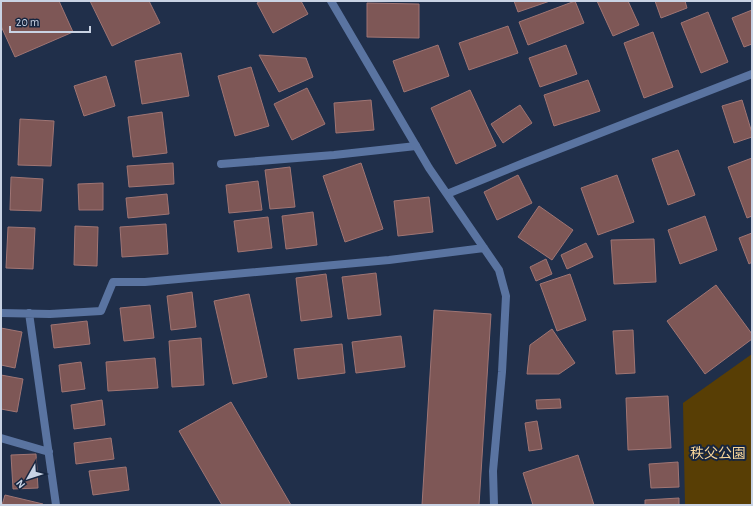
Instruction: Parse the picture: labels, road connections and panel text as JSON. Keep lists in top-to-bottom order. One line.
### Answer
{"parks":["秩父公園"],"scale_bar":"20 m","north":"bottom left"}
